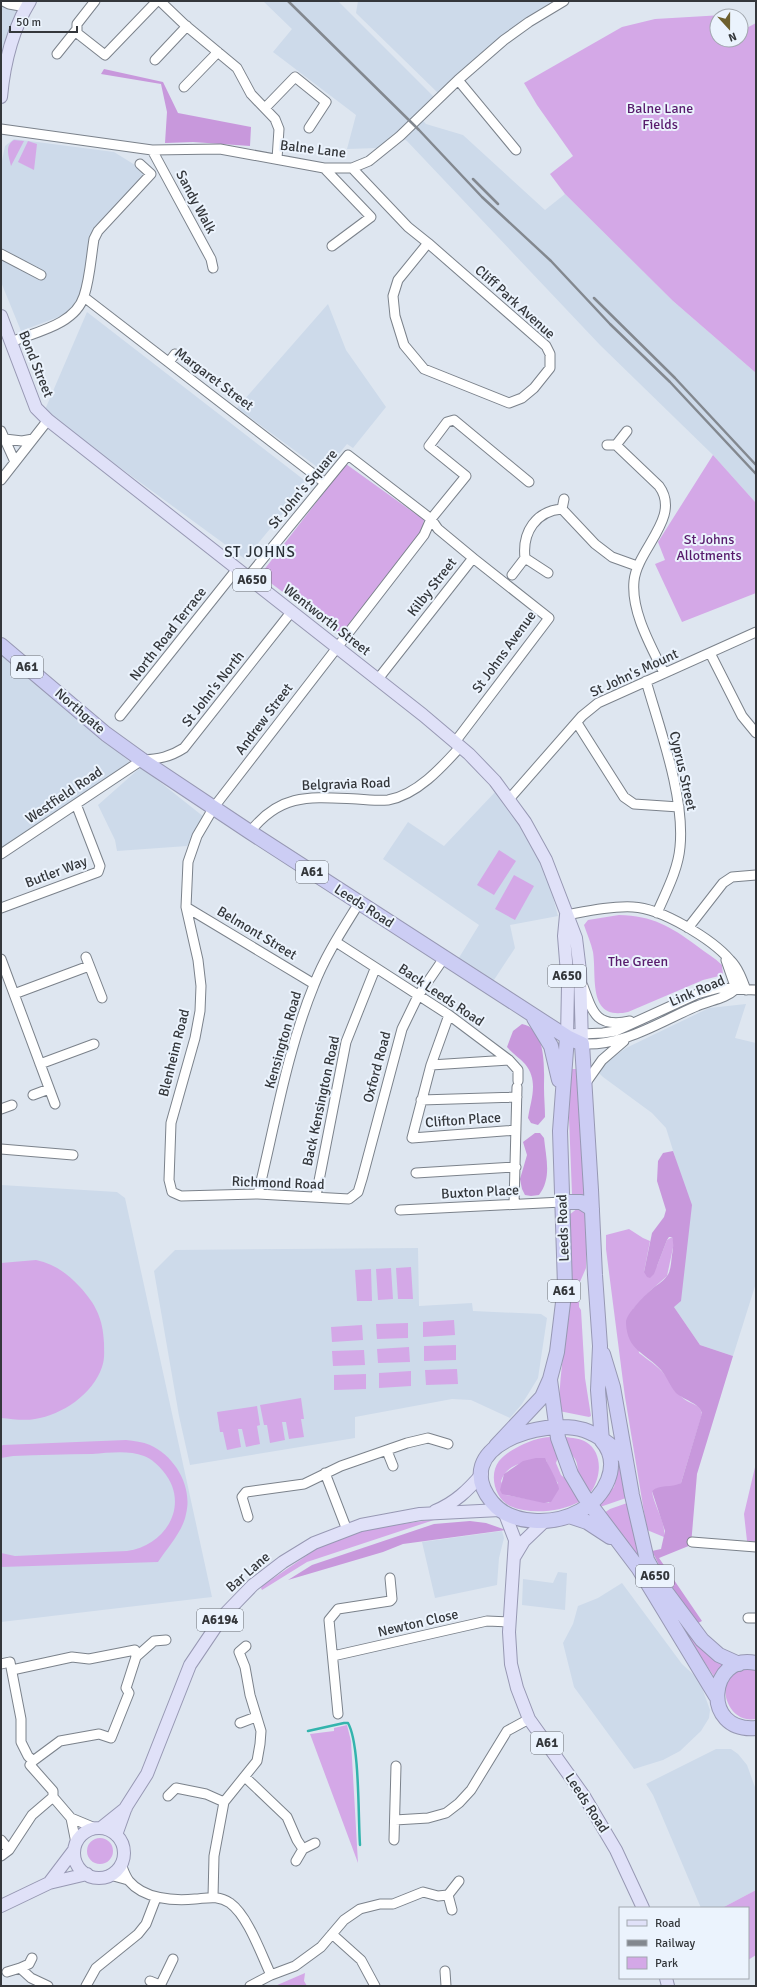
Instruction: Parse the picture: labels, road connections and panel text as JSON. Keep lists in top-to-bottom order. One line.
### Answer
{"streets":{"highway":["A650","A61","Northgate","Leeds Road"],"main road":["Bond Street","Wentworth Street","Bar Lane","A6194"],"street":["Balne Lane","Sandy Walk","Cliff Park Avenue","Margaret Street","St John's Square","Kilby Street","North Road Terrace","St Johns Avenue","St John's Mount","St John's North","Andrew Street","Cyprus Street","Belgravia Road","Westfield Road","Butler Way","Belmont Street","Link Road","Back Leeds Road","Kensington Road","Blenheim Road","Oxford Road","Back Kensington Road","Clifton Place","Richmond Road","Buxton Place","Newton Close"]},"crossings":[["Balne Lane","Sandy Walk"],["Balne Lane","Cliff Park Avenue"],["Bond Street","Wentworth Street"],["Margaret Street","St John's Square"],["St John's Square","Kilby Street"],["St John's Square","Wentworth Street"],["A650","Wentworth Street"],["A650","St Johns Avenue"],["A650","A61"],["A650","St John's Mount"],["A650","Belgravia Road"],["A650","Leeds Road"],["A650","Link Road"],["Kilby Street","Wentworth Street"],["Kilby Street","St Johns Avenue"],["Wentworth Street","North Road Terrace"],["Wentworth Street","St Johns Avenue"],["Wentworth Street","St John's North"],["Wentworth Street","Andrew Street"],["Wentworth Street","Belgravia Road"],["St Johns Avenue","Belgravia Road"],["A61","Leeds Road"],["A61","Link Road"],["A61","Bar Lane"],["St John's Mount","Cyprus Street"],["St John's North","Northgate"],["St John's North","Westfield Road"],["St John's North","Leeds Road"],["Northgate","Westfield Road"],["Northgate","Leeds Road"],["Andrew Street","Leeds Road"],["Andrew Street","Blenheim Road"],["Belgravia Road","Leeds Road"],["Westfield Road","Butler Way"],["Westfield Road","Leeds Road"],["Leeds Road","Link Road"],["Leeds Road","Kensington Road"],["Leeds Road","Blenheim Road"],["Leeds Road","Oxford Road"],["Leeds Road","Buxton Place"],["Leeds Road","Bar Lane"],["Leeds Road","Newton Close"],["Belmont Street","Kensington Road"],["Belmont Street","Blenheim Road"],["Back Leeds Road","Kensington Road"],["Back Leeds Road","Oxford Road"],["Back Leeds Road","Back Kensington Road"],["Back Leeds Road","Clifton Place"],["Back Leeds Road","Buxton Place"],["Kensington Road","Richmond Road"],["Blenheim Road","Richmond Road"],["Oxford Road","Richmond Road"],["Back Kensington Road","Richmond Road"],["Bar Lane","A6194"]],"districts":["ST JOHNS"],"parks":["Balne Lane Fields","St Johns Allotments","The Green"],"legend":["Road","Railway","Park"],"scale_bar":"50 m","north":"bottom"}
